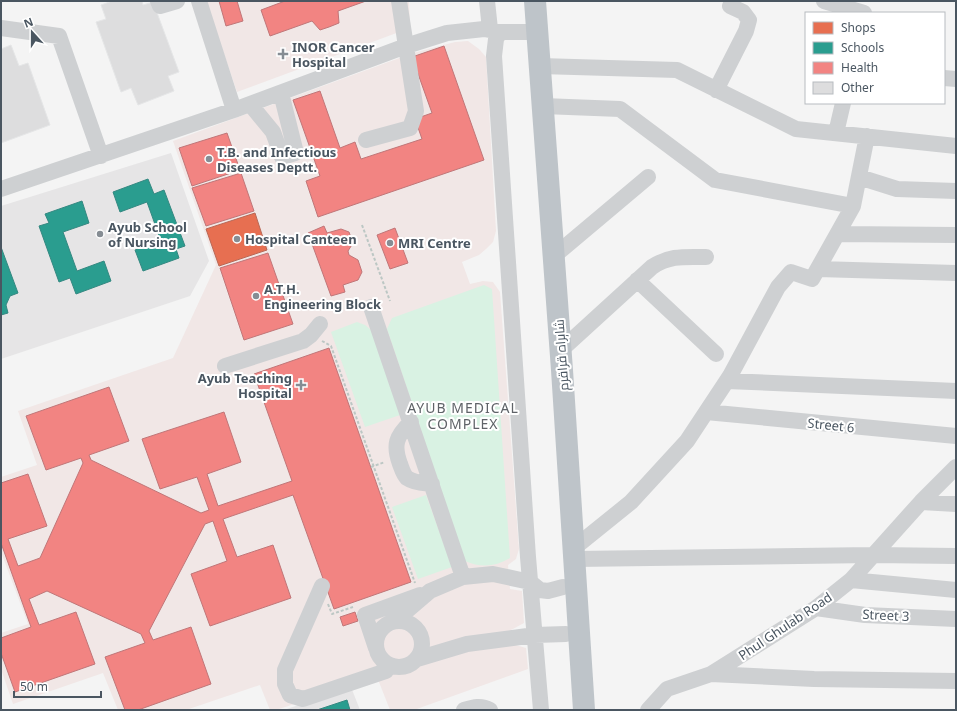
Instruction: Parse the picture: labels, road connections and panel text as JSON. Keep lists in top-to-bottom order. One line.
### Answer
{"streets":{"highway":["شاہراہ قراقرم"],"street":["Street 6","Street 3","Phul Ghulab Road"]},"crossings":[["Street 3","Phul Ghulab Road"]],"districts":["AYUB MEDICAL COMPLEX"],"places":{"health":["INOR Cancer Hospital","Ayub Teaching Hospital"],"other":["T.B. and Infectious Diseases Deptt.","Ayub School of Nursing","Hospital Canteen","MRI Centre","A.T.H. Engineering Block"]},"legend":["Shops","Schools","Health","Other"],"scale_bar":"50 m","north":"top"}
